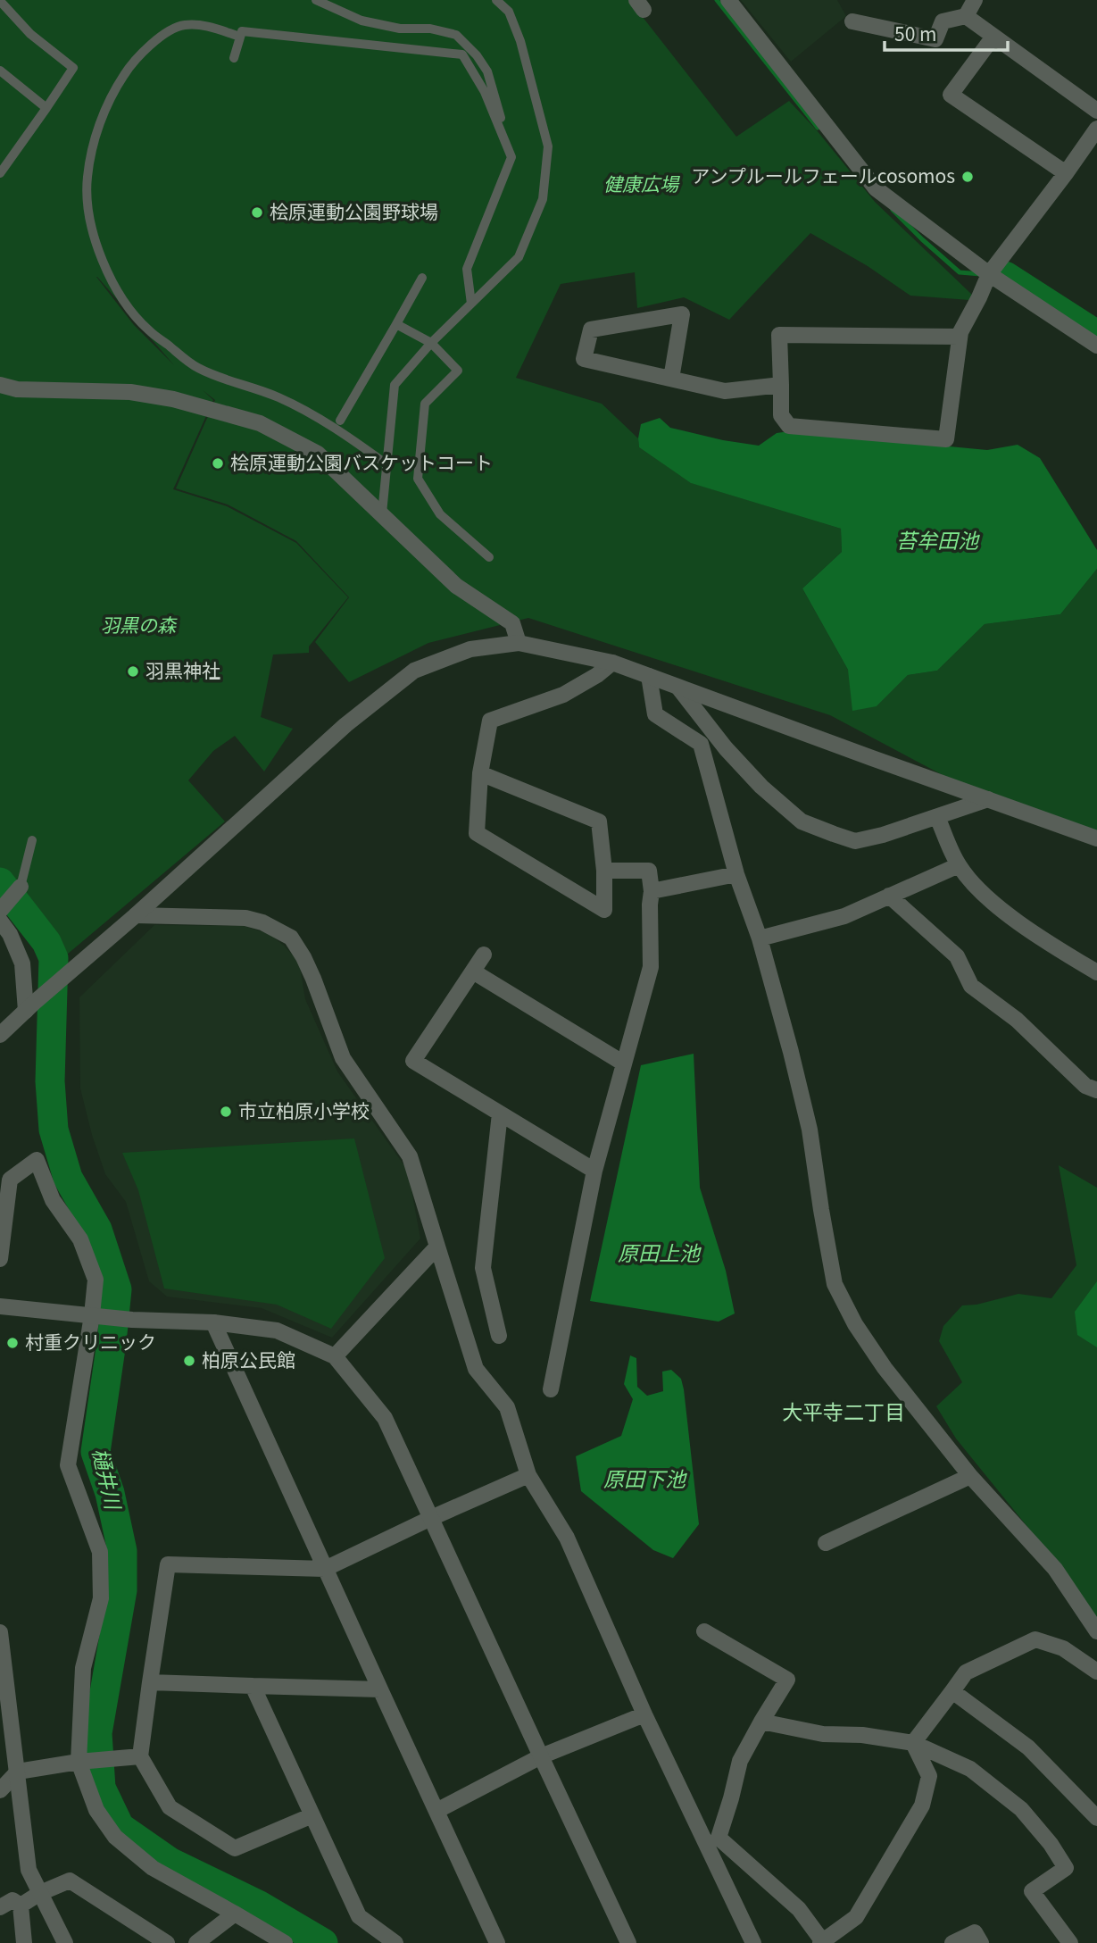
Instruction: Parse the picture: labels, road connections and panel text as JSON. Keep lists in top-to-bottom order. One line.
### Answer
{"districts":["大平寺二丁目"],"water":["苔牟田池","原田上池","樋井川","原田下池"],"parks":["健康広場","羽黒の森"],"places":["アンプルールフェールcosomos","桧原運動公園野球場","桧原運動公園バスケットコート","羽黒神社","市立柏原小学校","村重クリニック","柏原公民館"],"scale_bar":"50 m"}
